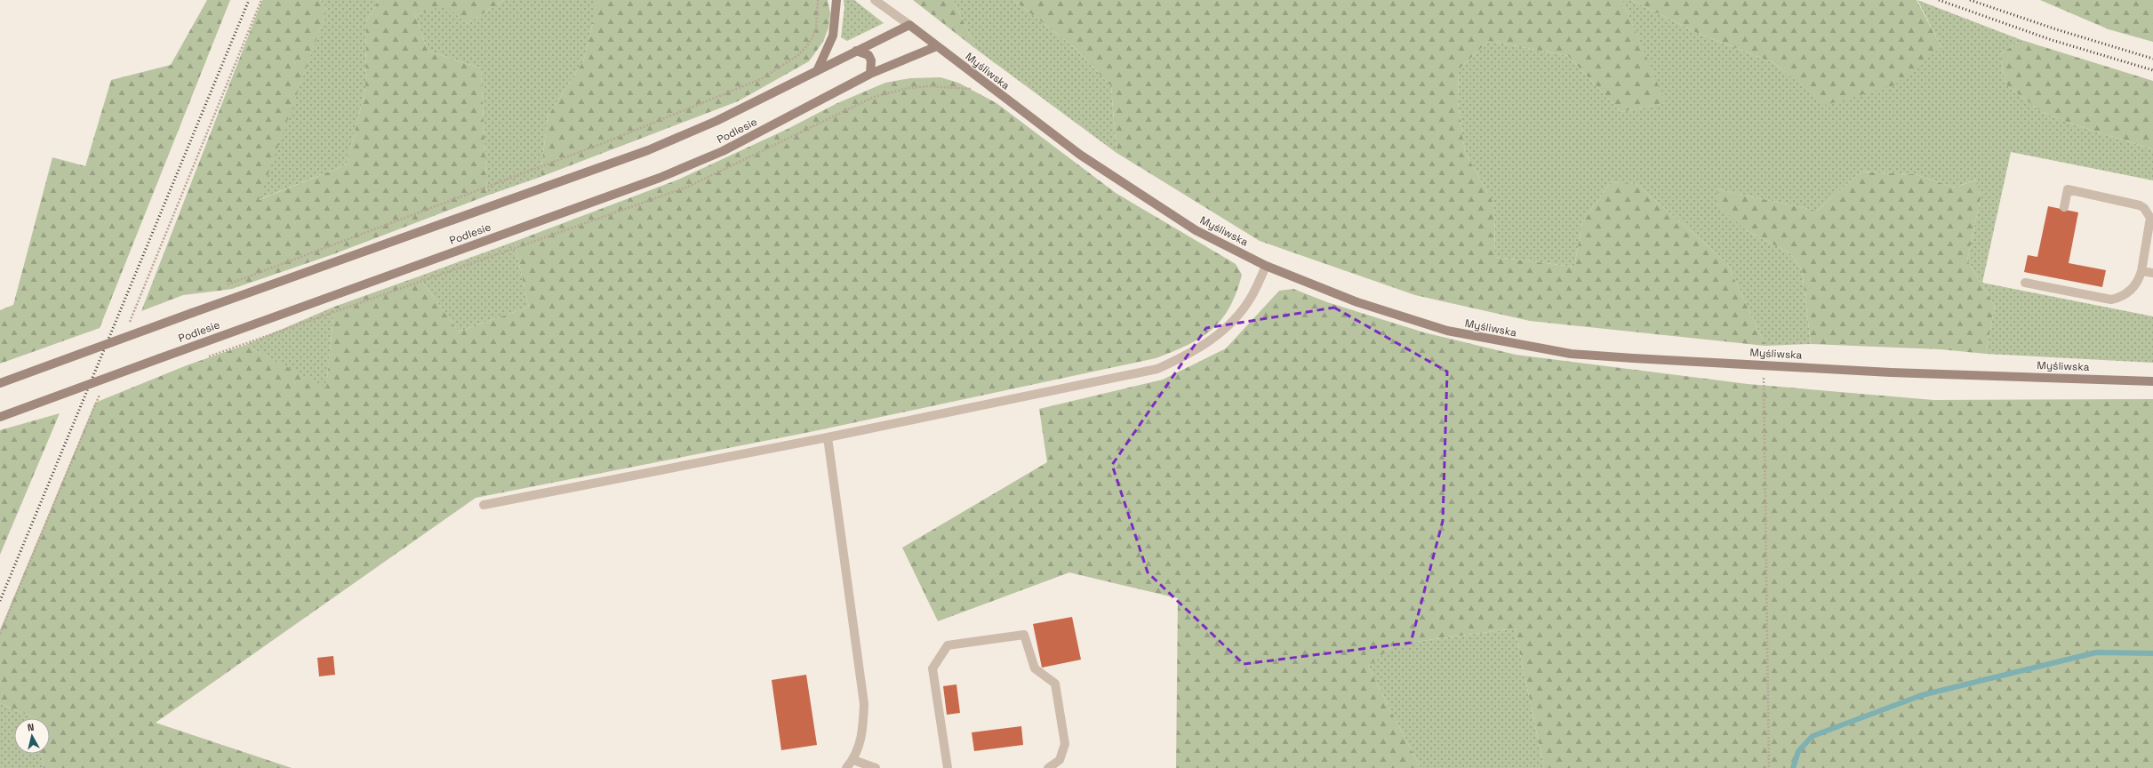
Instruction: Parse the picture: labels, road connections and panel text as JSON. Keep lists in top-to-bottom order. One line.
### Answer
{"streets":{"street":["Myśliwska","Podlesie"]},"crossings":[["Myśliwska","Podlesie"]],"north":"top"}
